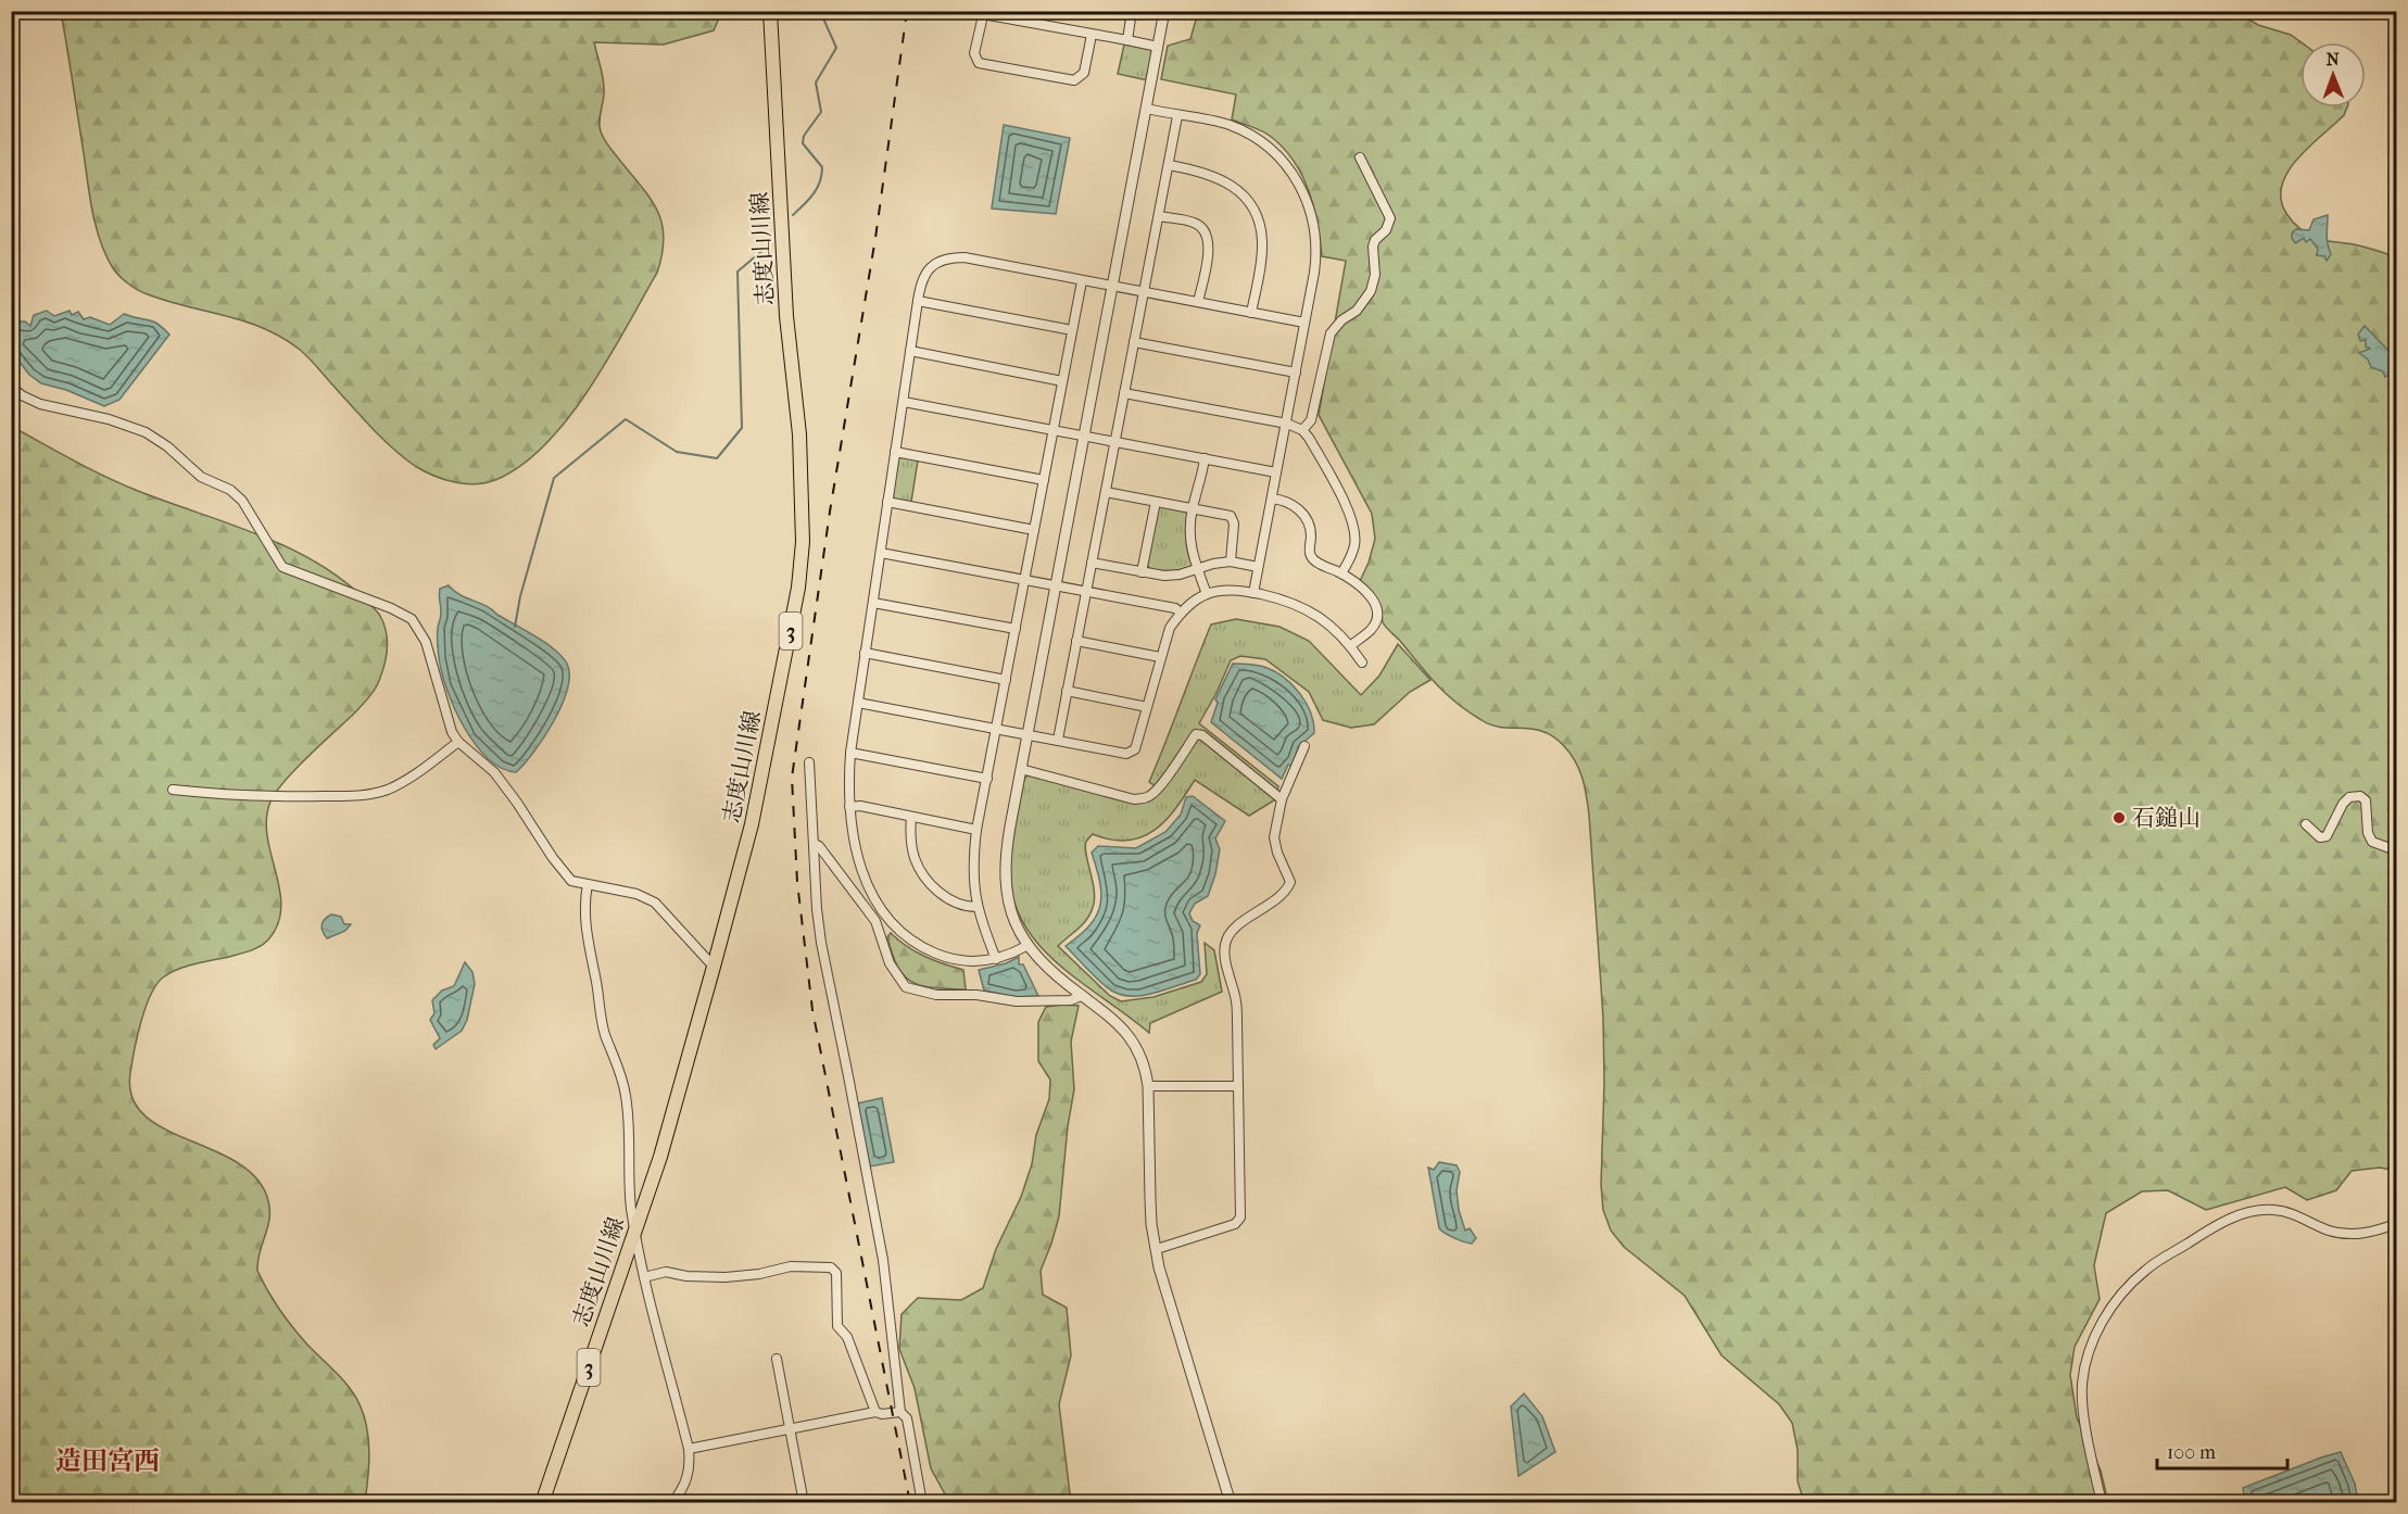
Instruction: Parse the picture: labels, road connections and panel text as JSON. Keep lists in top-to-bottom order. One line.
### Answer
{"streets":{"main road":["志度山川線","3"]},"districts":["造田宮西"],"places":["石鎚山"],"scale_bar":"100 m","north":"top"}
